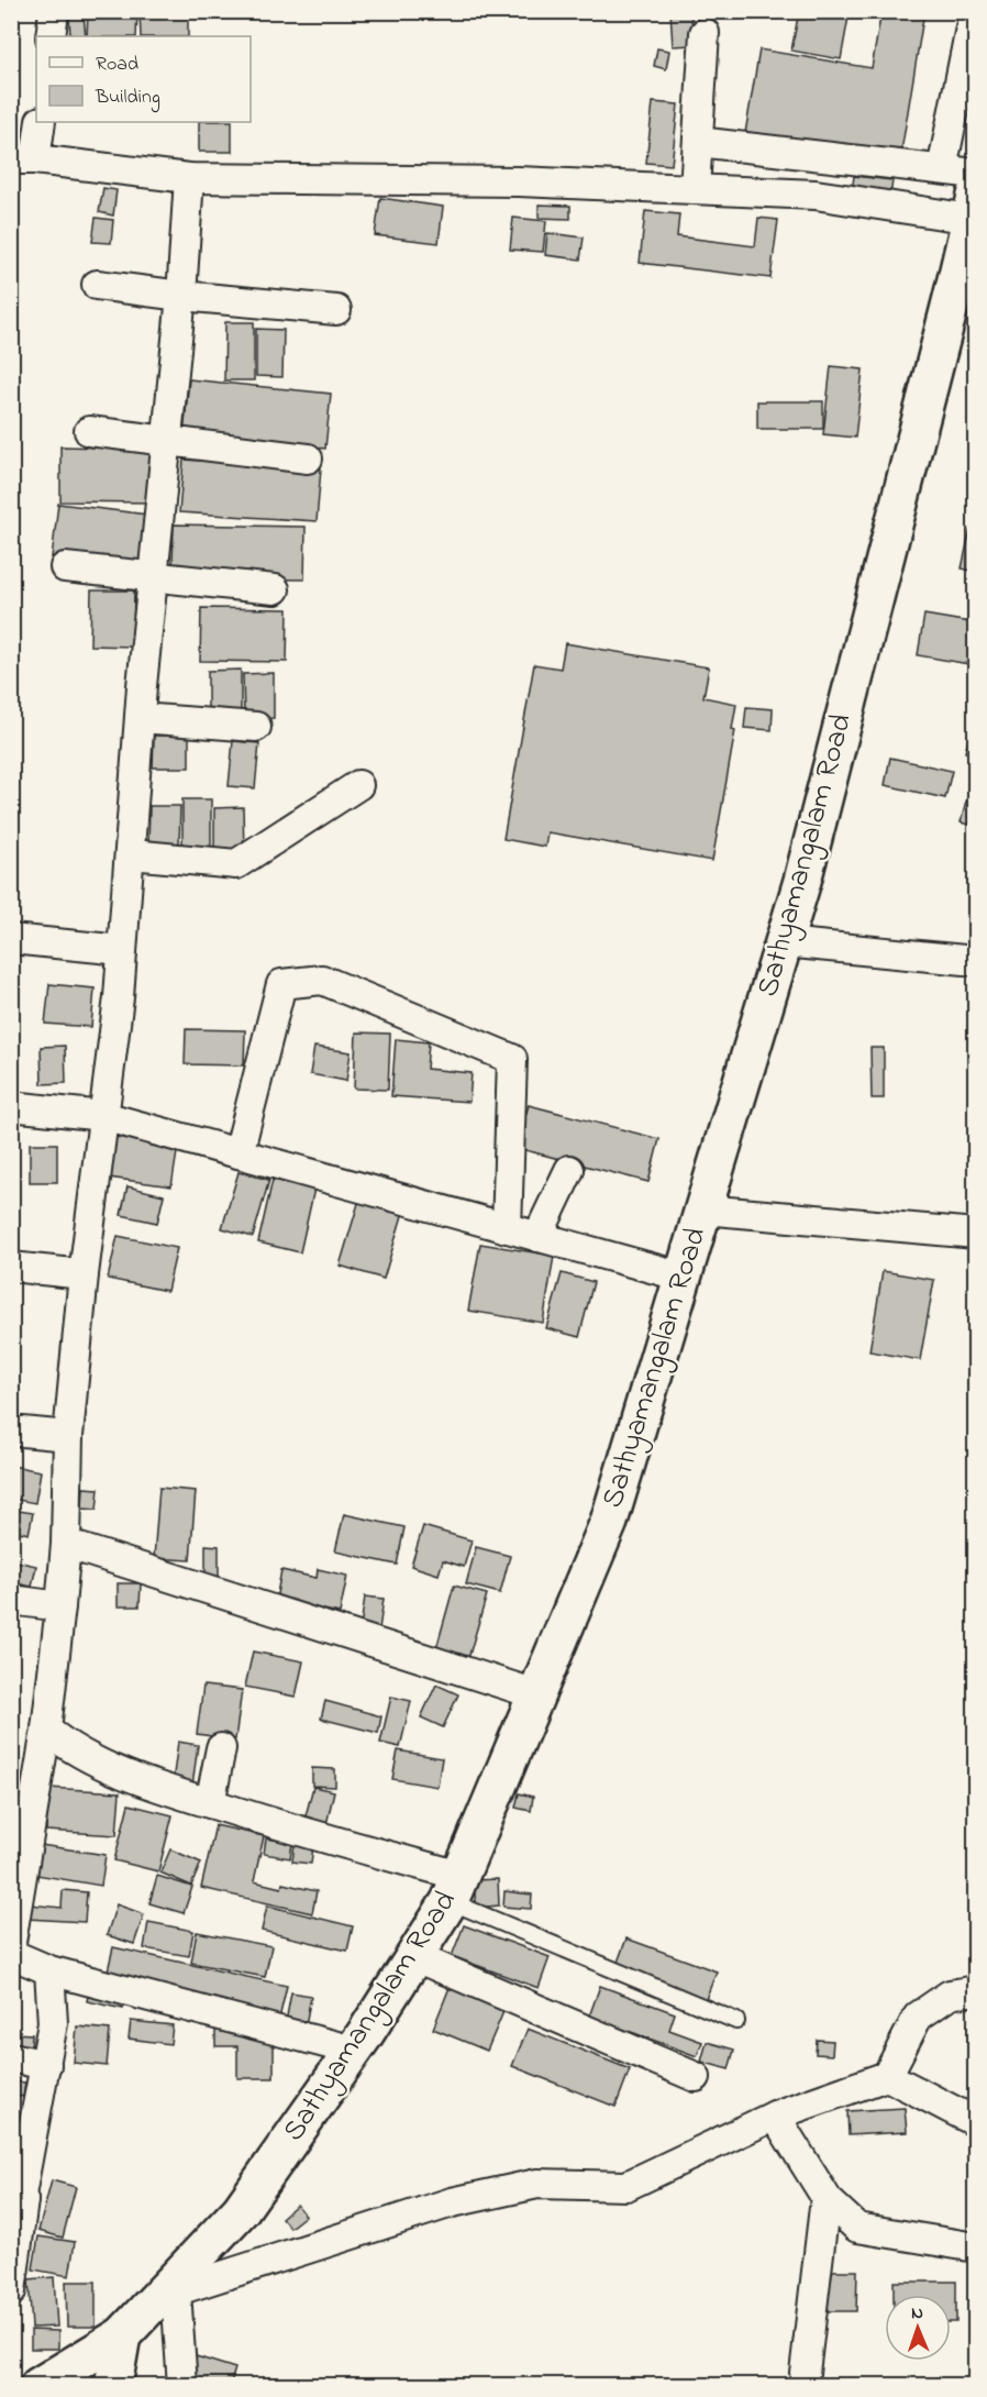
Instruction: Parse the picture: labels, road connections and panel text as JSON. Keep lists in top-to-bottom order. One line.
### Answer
{"streets":{"main road":["Sathyamangalam Road"]},"legend":["Road","Building"],"north":"top"}
